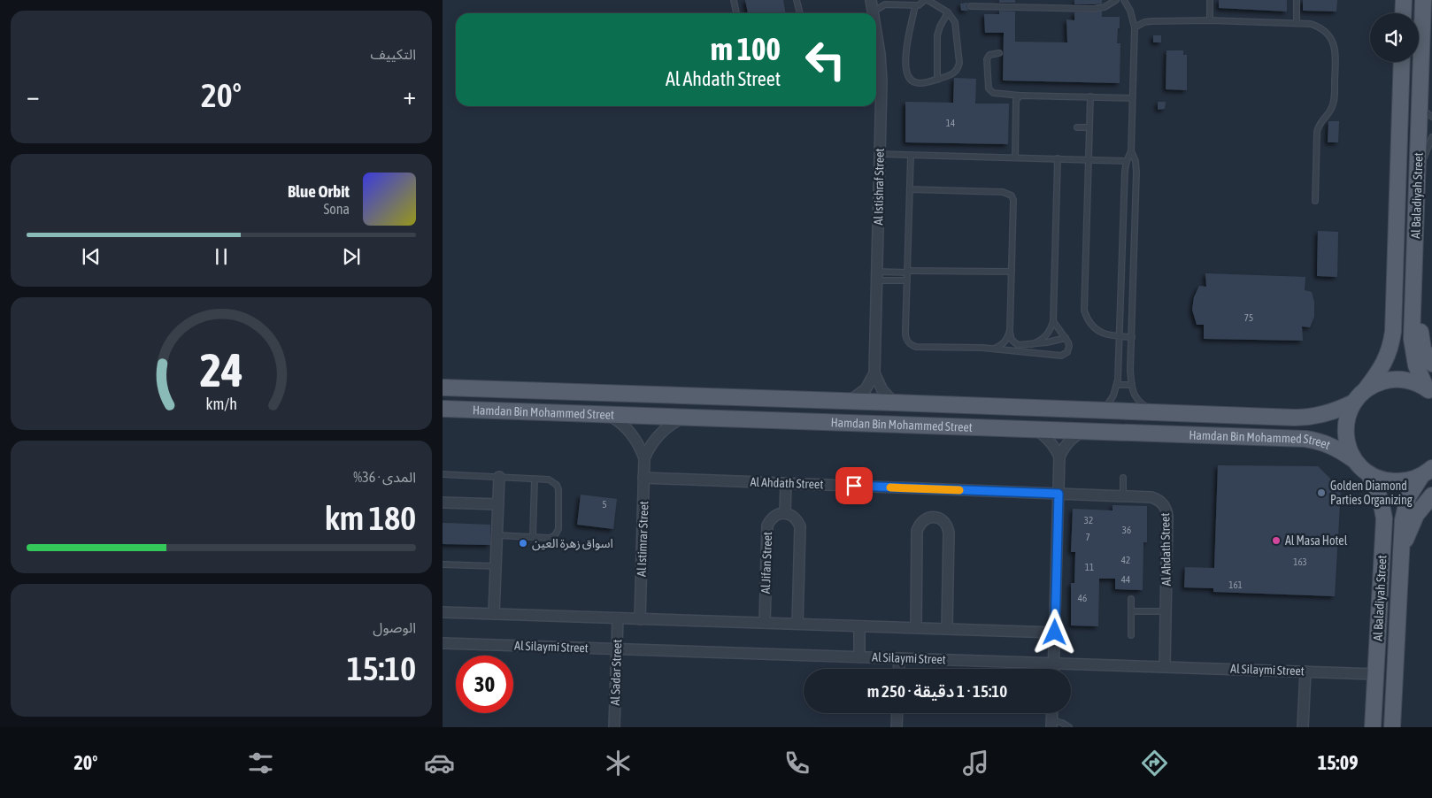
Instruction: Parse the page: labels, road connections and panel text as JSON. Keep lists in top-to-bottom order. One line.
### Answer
{"streets":{"main road":["Al Baladiyah Street","Hamdan Bin Mohammed Street"],"street":["Al Istishraf Street","Al Ahdath Street","Al Istimrar Street","Al Jifan Street","Al Silaymi Street","Al Sadar Street"]},"crossings":[["Al Istishraf Street","Hamdan Bin Mohammed Street"],["Al Baladiyah Street","Hamdan Bin Mohammed Street"],["Al Baladiyah Street","Al Silaymi Street"],["Hamdan Bin Mohammed Street","Al Istimrar Street"],["Al Ahdath Street","Al Istimrar Street"],["Al Ahdath Street","Al Silaymi Street"],["Al Silaymi Street","Al Sadar Street"]],"places":["Golden Diamond Parties Organizing","Al Masa Hotel","اسواق زهرة العين"],"house_numbers":["14","75","5","32","36","7","42","163","11","44","161","46"],"page":{"tile":["التكييف",["المدى · 36%","180 km"],["الوصول","15:10"]],"turn":["100 m","Al Ahdath Street"],"heat":["−","20°","+"],"song":["Blue Orbit","Sona"],"limit":"30","trip":"15:10 · 1 دقيقة · 250 m","tabs":["15:09","20°"],"gauge":["24","km/h"]}}
